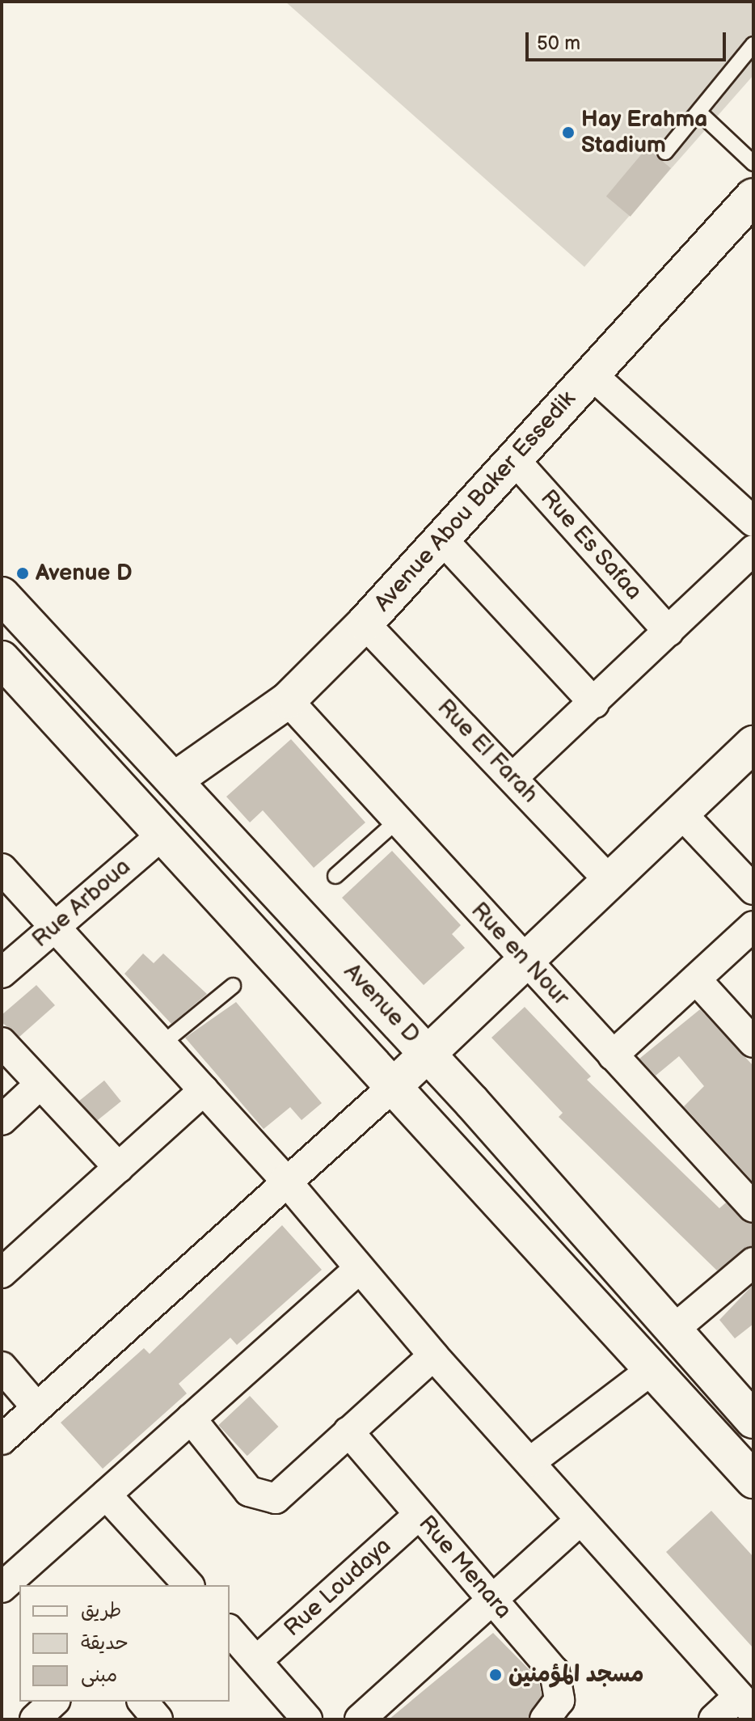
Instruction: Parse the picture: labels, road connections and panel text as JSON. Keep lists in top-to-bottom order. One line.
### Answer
{"streets":{"main road":["Avenue Abou Baker Essedik","Avenue D"],"street":["Rue Es Safaa","Rue El Farah","Rue Arboua","Rue en Nour","Rue Menara","Rue Loudaya"]},"crossings":[["Avenue Abou Baker Essedik","Rue Es Safaa"],["Avenue Abou Baker Essedik","Rue El Farah"],["Avenue Abou Baker Essedik","Rue en Nour"],["Avenue Abou Baker Essedik","Avenue D"],["Rue Arboua","Avenue D"],["Rue Menara","Rue Loudaya"]],"places":["Hay Erahma Stadium","Avenue D","مسجد المؤمنين"],"legend":["طريق","حديقة","مبنى"],"scale_bar":"50 m"}
